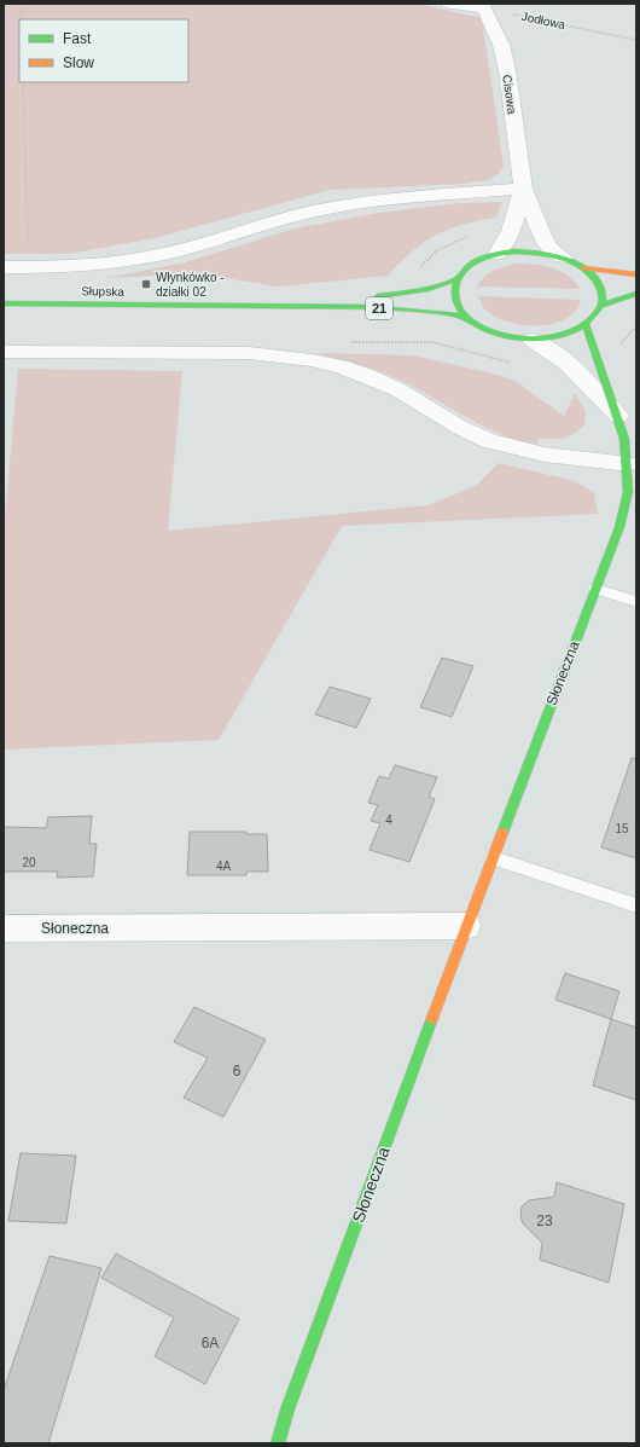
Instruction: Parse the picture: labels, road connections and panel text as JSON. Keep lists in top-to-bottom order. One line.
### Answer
{"streets":{"main road":["Słupska","21","Słoneczna"],"street":["Cisowa"],"path":["Jodłowa"]},"crossings":[["Jodłowa","Cisowa"],["Cisowa","Słupska"],["Cisowa","21"],["Cisowa","Słoneczna"],["Słupska","21"],["Słupska","Słoneczna"],["21","Słoneczna"]],"places":{"transit":["Włynkówko - działki 02"]},"house_numbers":["4","15","20","4A","6","23","6A"],"legend":["Fast","Slow"]}
